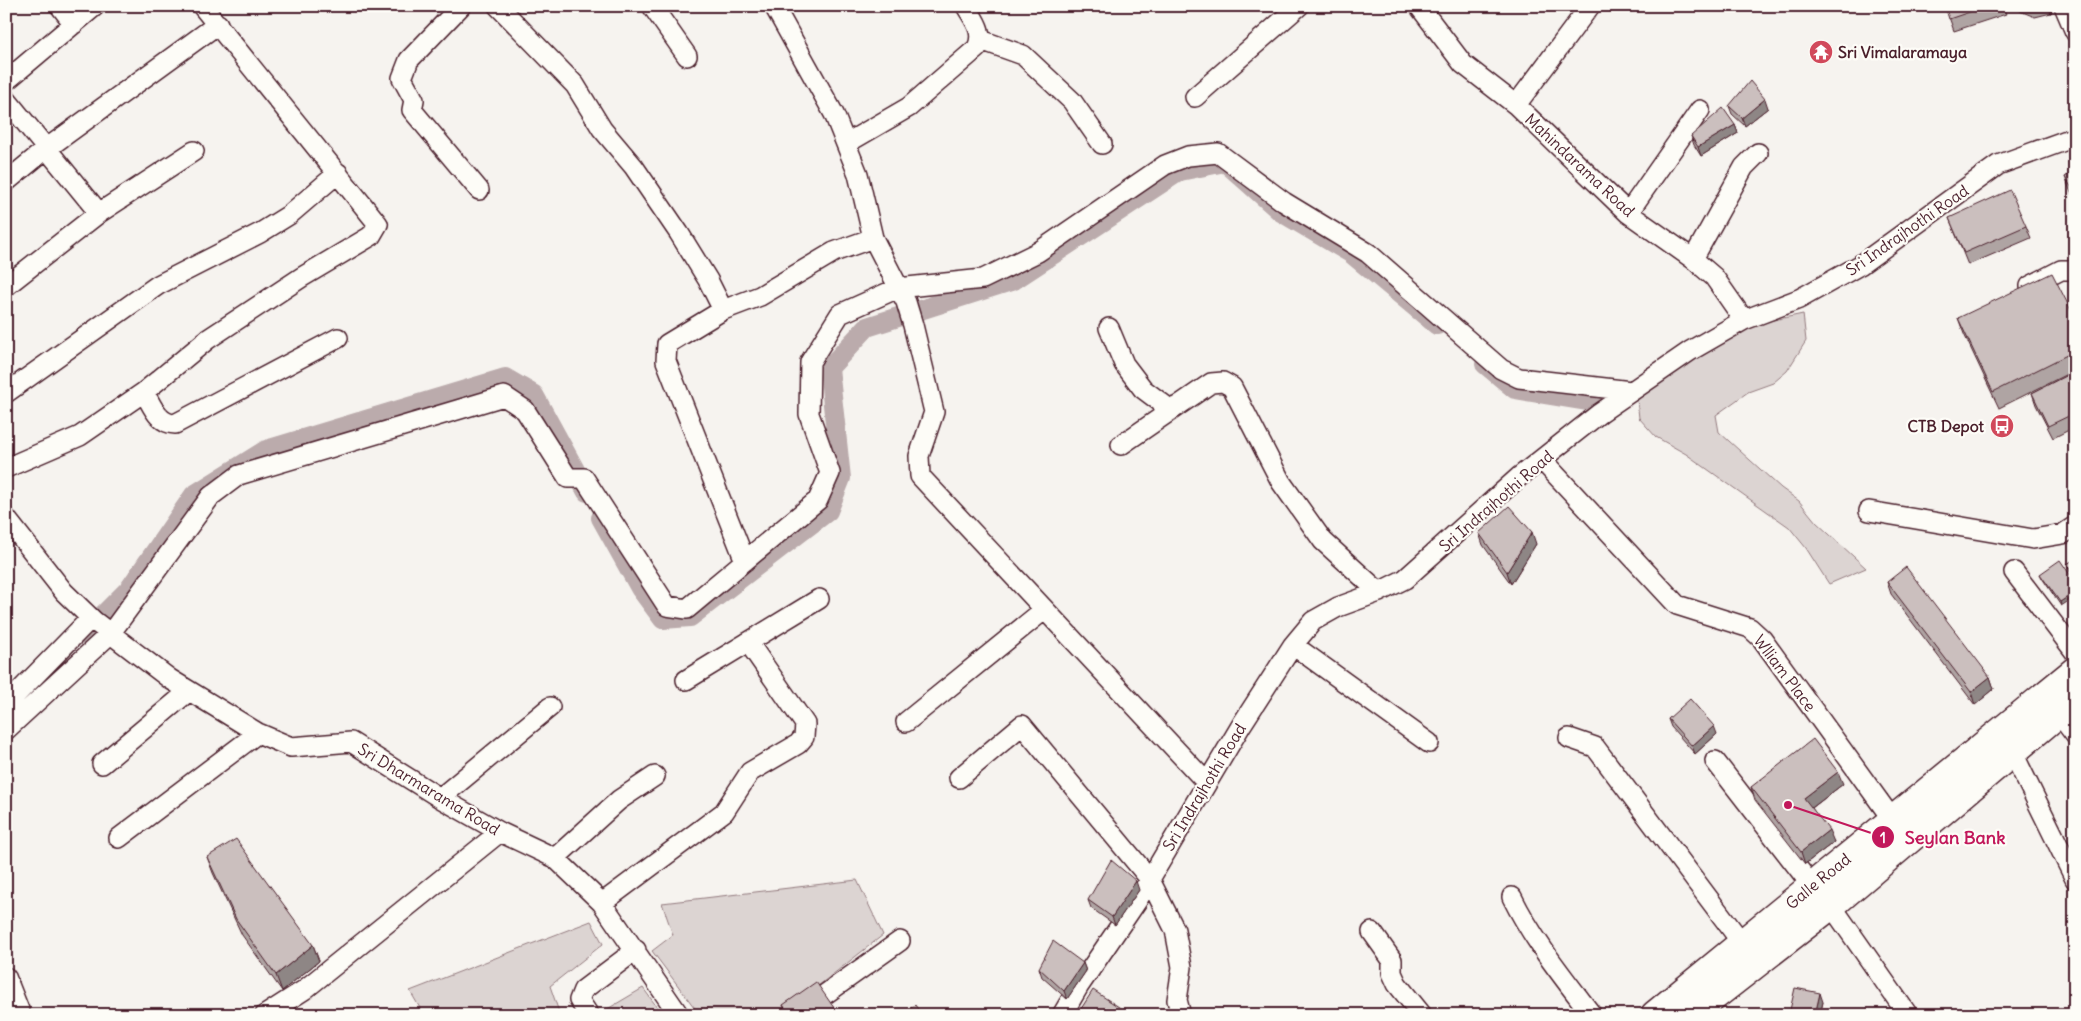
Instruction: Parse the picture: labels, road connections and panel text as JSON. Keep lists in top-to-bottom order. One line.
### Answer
{"streets":{"highway":["Galle Road"],"street":["Mahindarama Road","Sri Indrajhothi Road","Wlliam Place","Sri Dharmarama Road"]},"crossings":[["Mahindarama Road","Sri Indrajhothi Road"],["Sri Indrajhothi Road","Wlliam Place"],["Wlliam Place","Galle Road"]],"places":{"temple":["Sri Vimalaramaya"],"bus stop":["CTB Depot"],"other":["Seylan Bank"]}}
